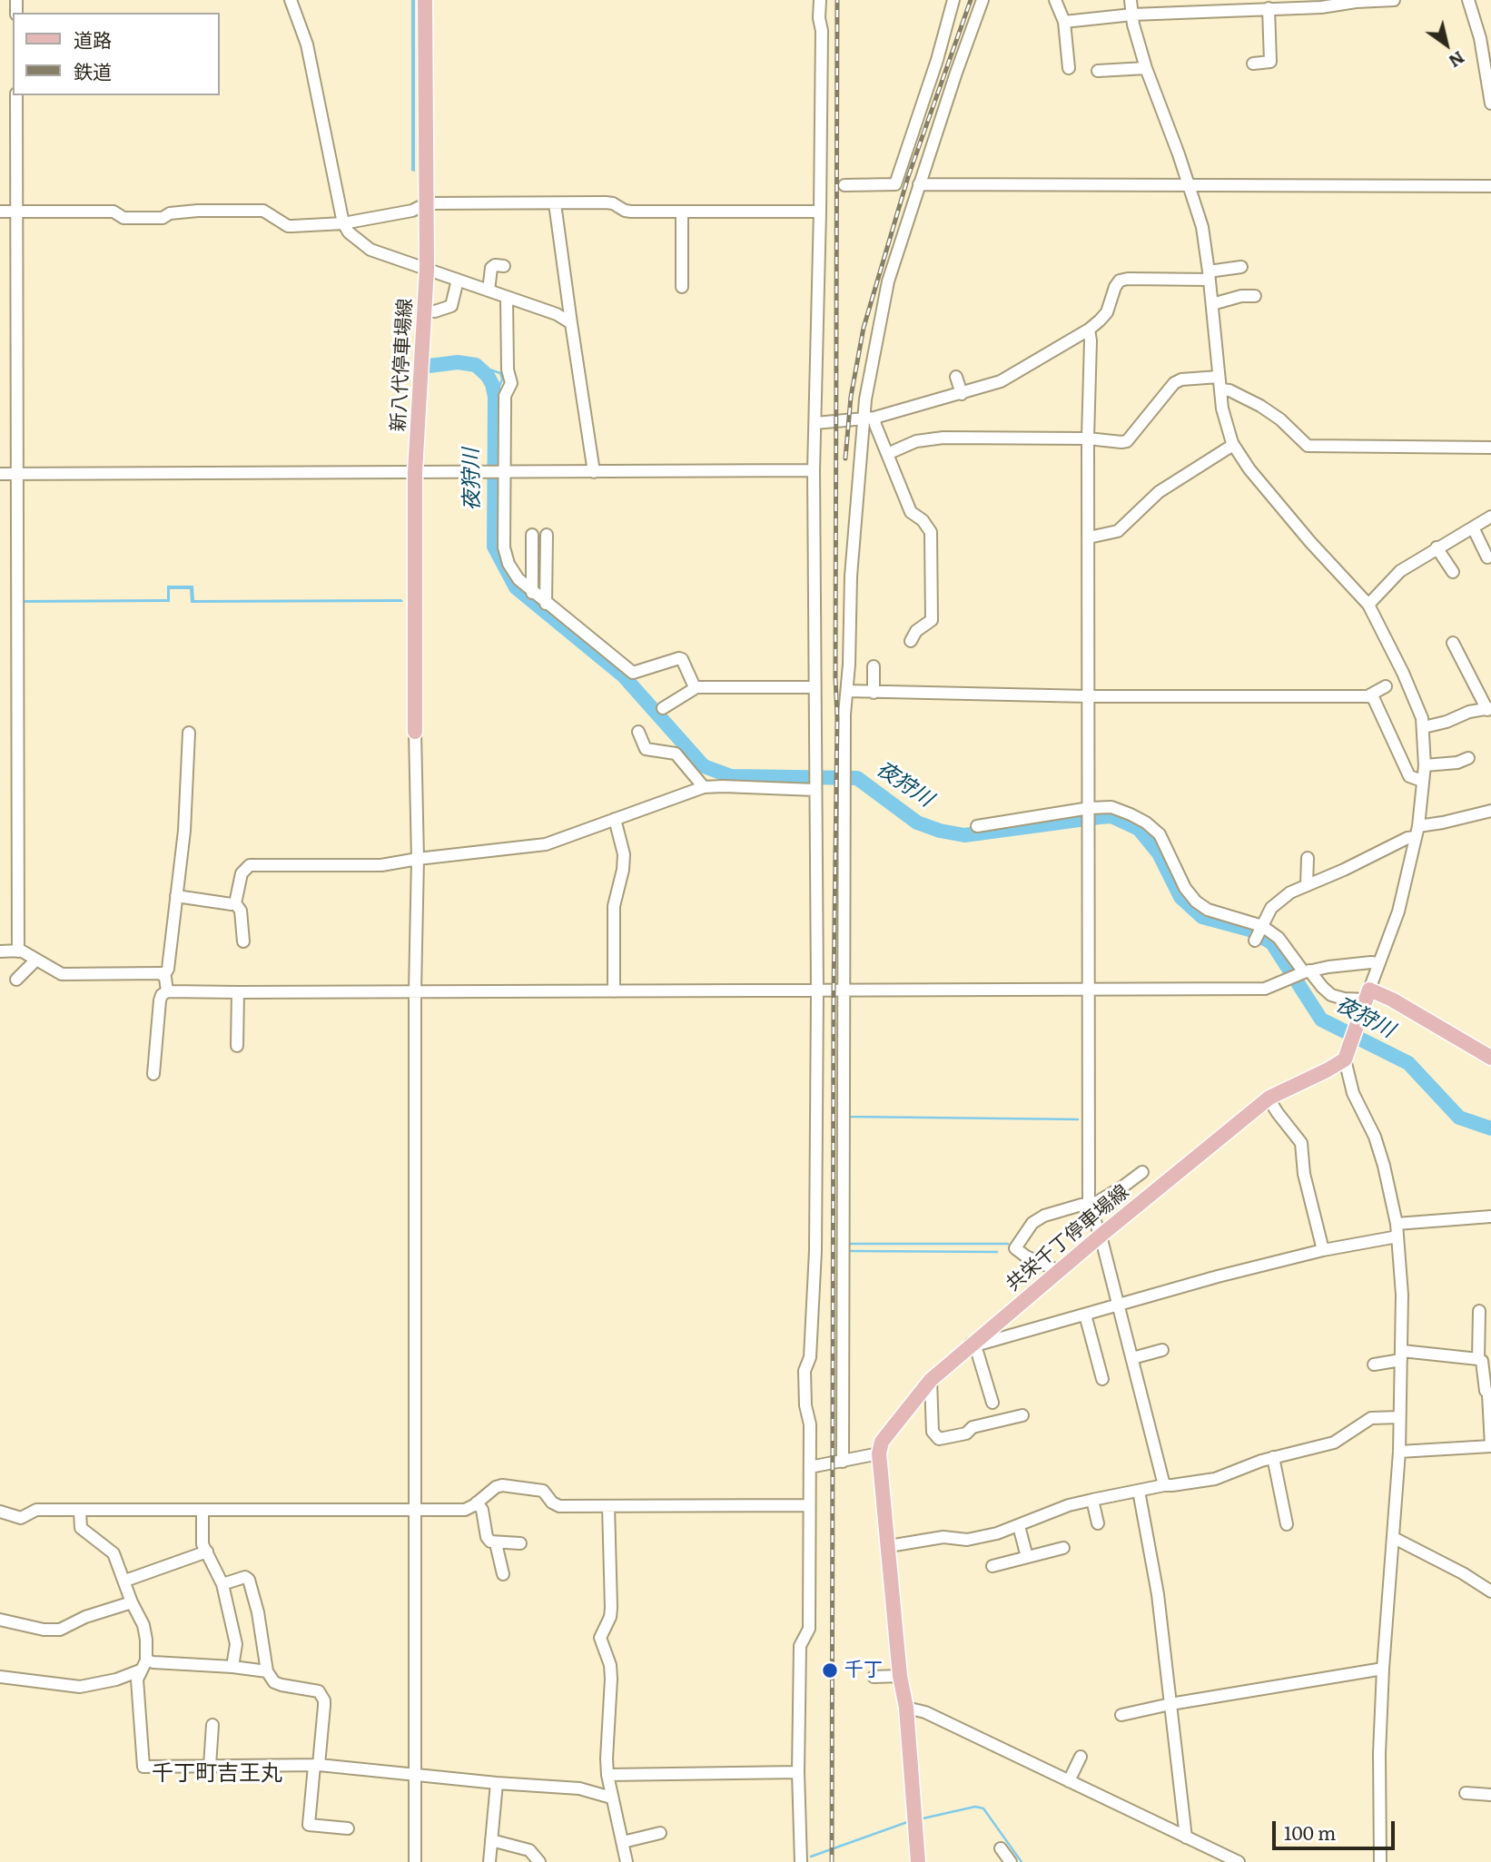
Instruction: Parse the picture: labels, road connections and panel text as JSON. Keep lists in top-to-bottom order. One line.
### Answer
{"streets":{"main road":["新八代停車場線","共栄千丁停車場線"]},"districts":["千丁町吉王丸"],"water":["夜狩川"],"places":["千丁"],"legend":["道路","鉄道"],"scale_bar":"100 m","north":"bottom right"}
